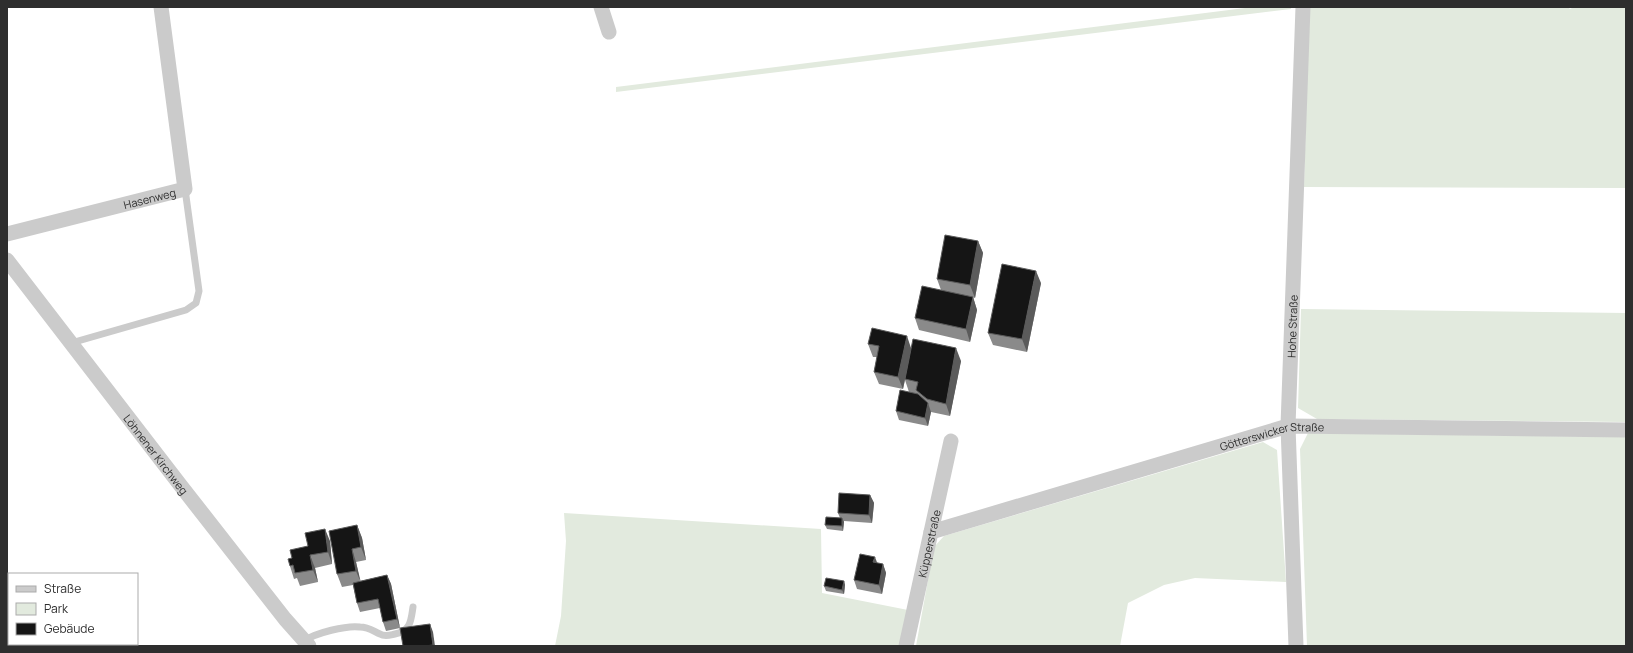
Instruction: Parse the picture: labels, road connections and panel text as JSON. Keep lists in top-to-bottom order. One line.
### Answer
{"streets":{"street":["Hasenweg","Hohe Straße","Götterswicker Straße","Löhnener Kirchweg","Küpperstraße"]},"crossings":[["Hohe Straße","Götterswicker Straße"],["Götterswicker Straße","Küpperstraße"]],"legend":["Straße","Park","Gebäude"]}
